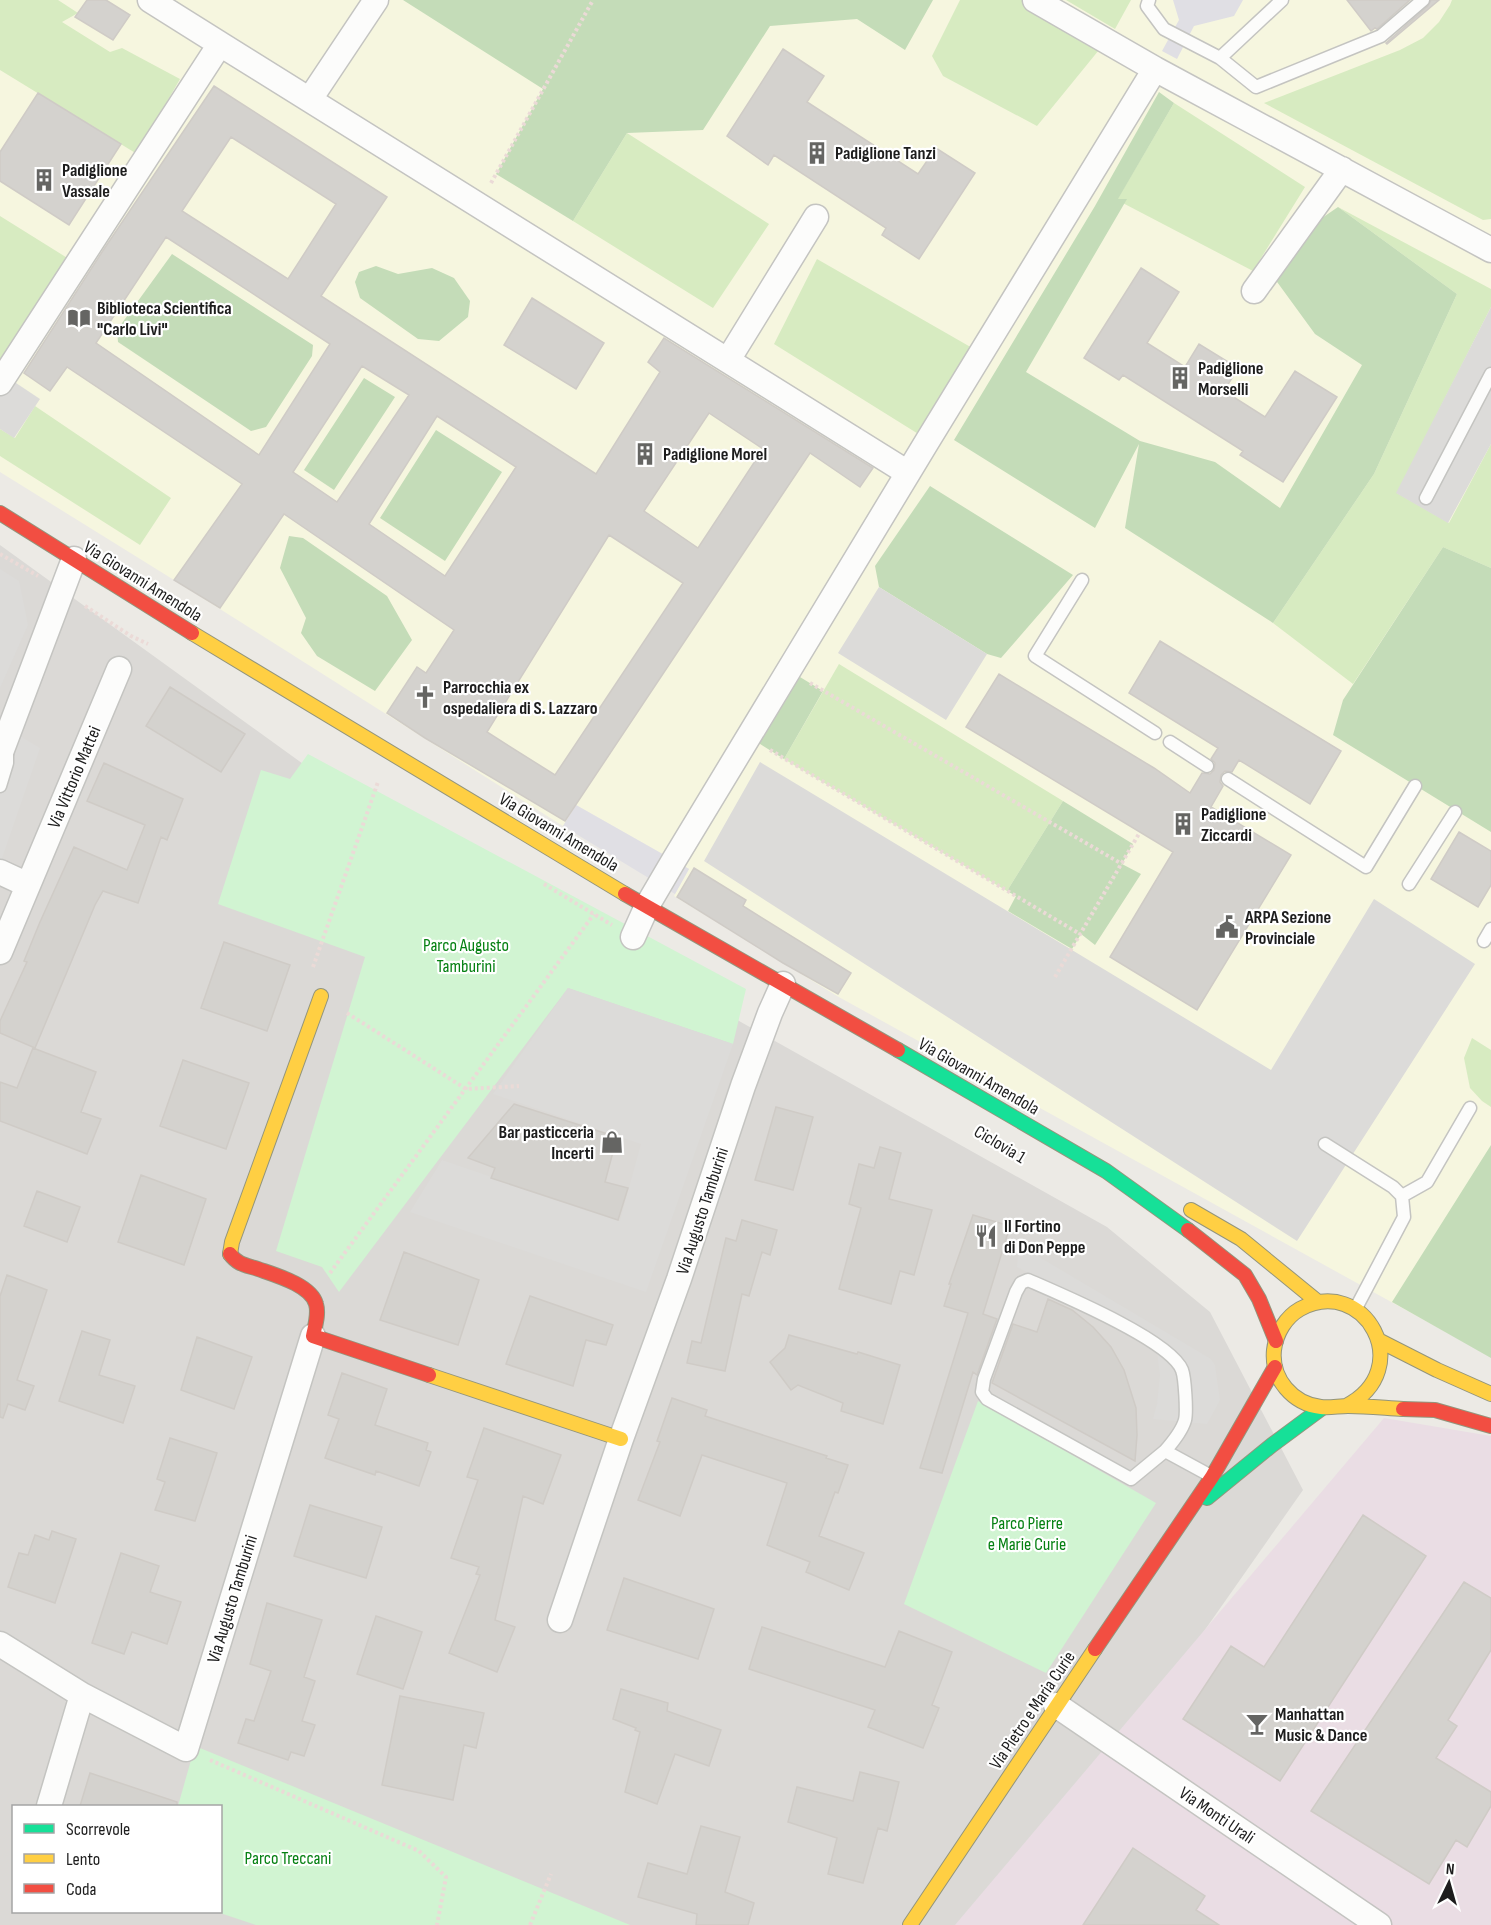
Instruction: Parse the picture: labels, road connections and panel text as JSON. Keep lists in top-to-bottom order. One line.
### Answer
{"streets":{"main road":["Via Giovanni Amendola","Via Augusto Tamburini","Via Pietro e Maria Curie"],"street":["Via Vittorio Mattei","Via Monti Urali"]},"crossings":[["Via Giovanni Amendola","Via Augusto Tamburini"],["Via Giovanni Amendola","Via Pietro e Maria Curie"],["Via Pietro e Maria Curie","Via Monti Urali"]],"parks":["Parco Augusto Tamburini","Parco Pierre e Marie Curie","Parco Treccani"],"places":{"building":["Padiglione Tanzi","Padiglione Vassale","Padiglione Morselli","Padiglione Morel","Padiglione Ziccardi"],"library":["Biblioteca Scientifica \"Carlo Livi\""],"church":["Parrocchia ex ospedaliera di S. Lazzaro"],"public building":["ARPA Sezione Provinciale"],"shop":["Bar pasticceria Incerti"],"restaurant":["Il Fortino di Don Peppe"],"bar":["Manhattan Music & Dance"]},"legend":["Scorrevole","Lento","Coda"],"north":"top"}
